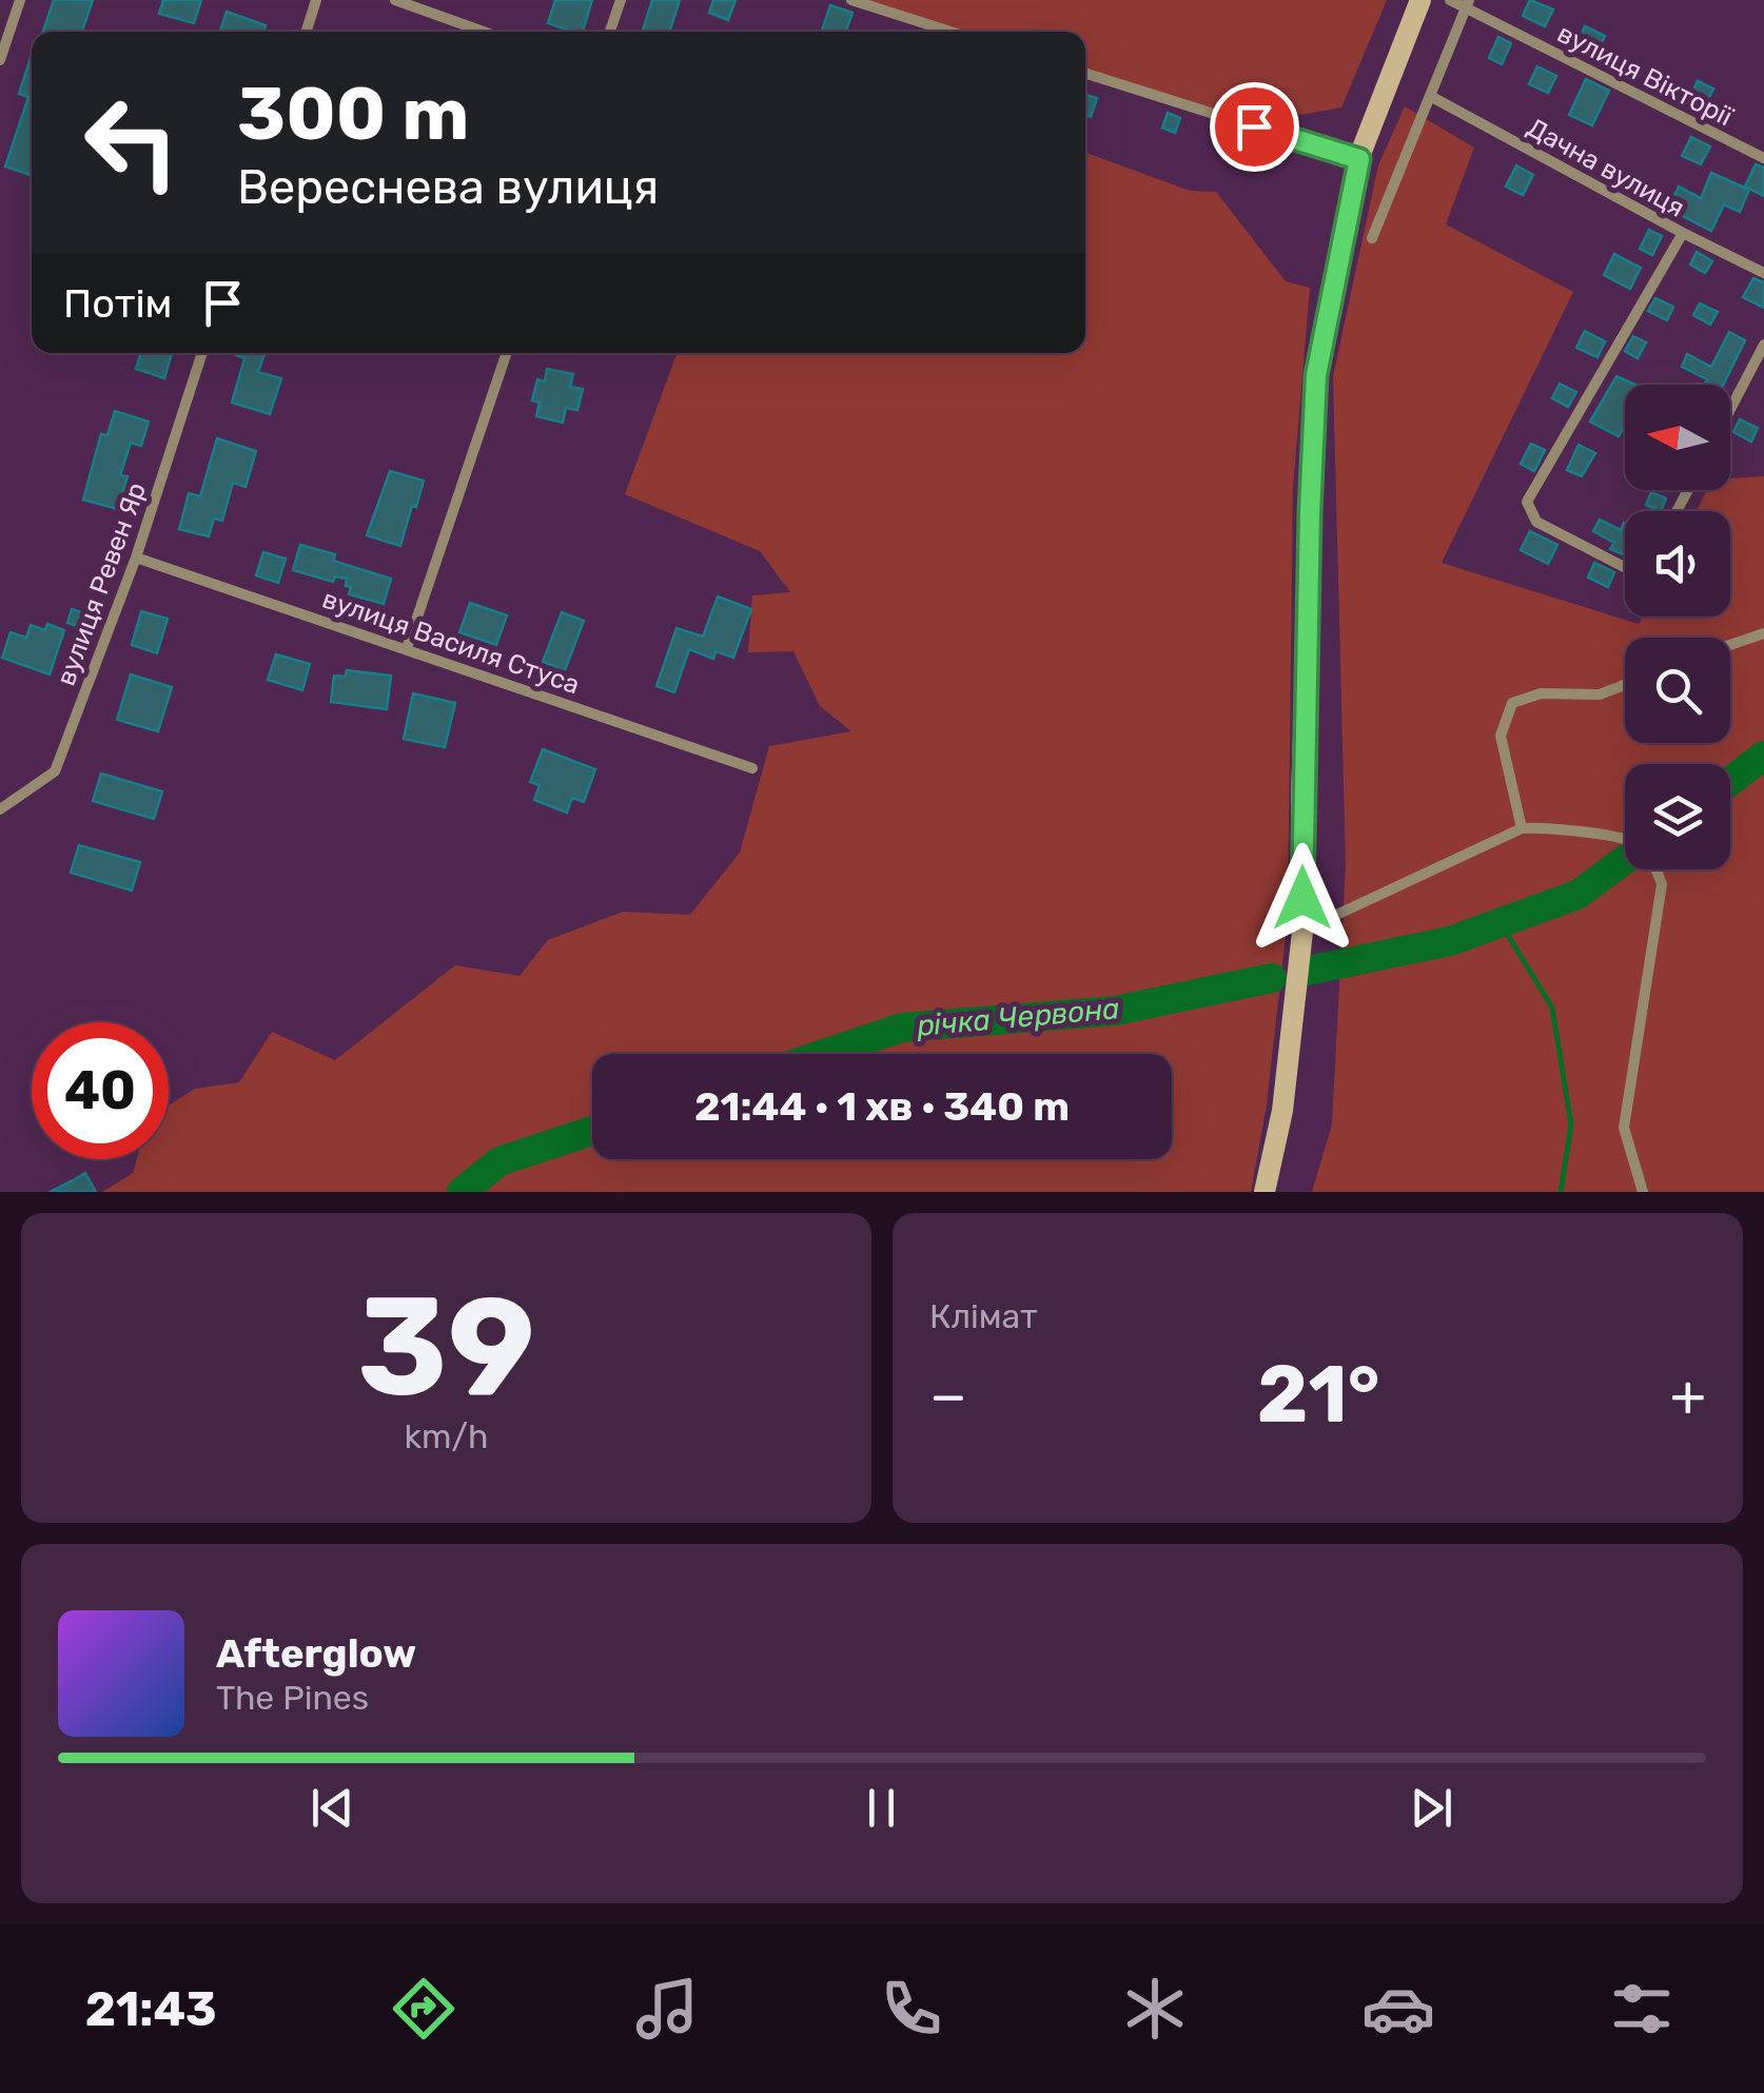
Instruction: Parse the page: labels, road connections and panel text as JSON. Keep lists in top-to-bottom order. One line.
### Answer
{"streets":{"street":["вулиця Вікторії","Дачна вулиця","вулиця Ревен Яр","вулиця Василя Стуса"]},"crossings":[["вулиця Ревен Яр","вулиця Василя Стуса"]],"water":["річка Червона"],"north":"left","page":{"turn":["300 m","Вереснева вулиця"],"then":"Потім","limit":"40","trip":"21:44 · 1 хв · 340 m","tile":[["39","km/h"],"Клімат"],"heat":["−","21°","+"],"song":["Afterglow","The Pines"],"tabs":"21:43"}}
